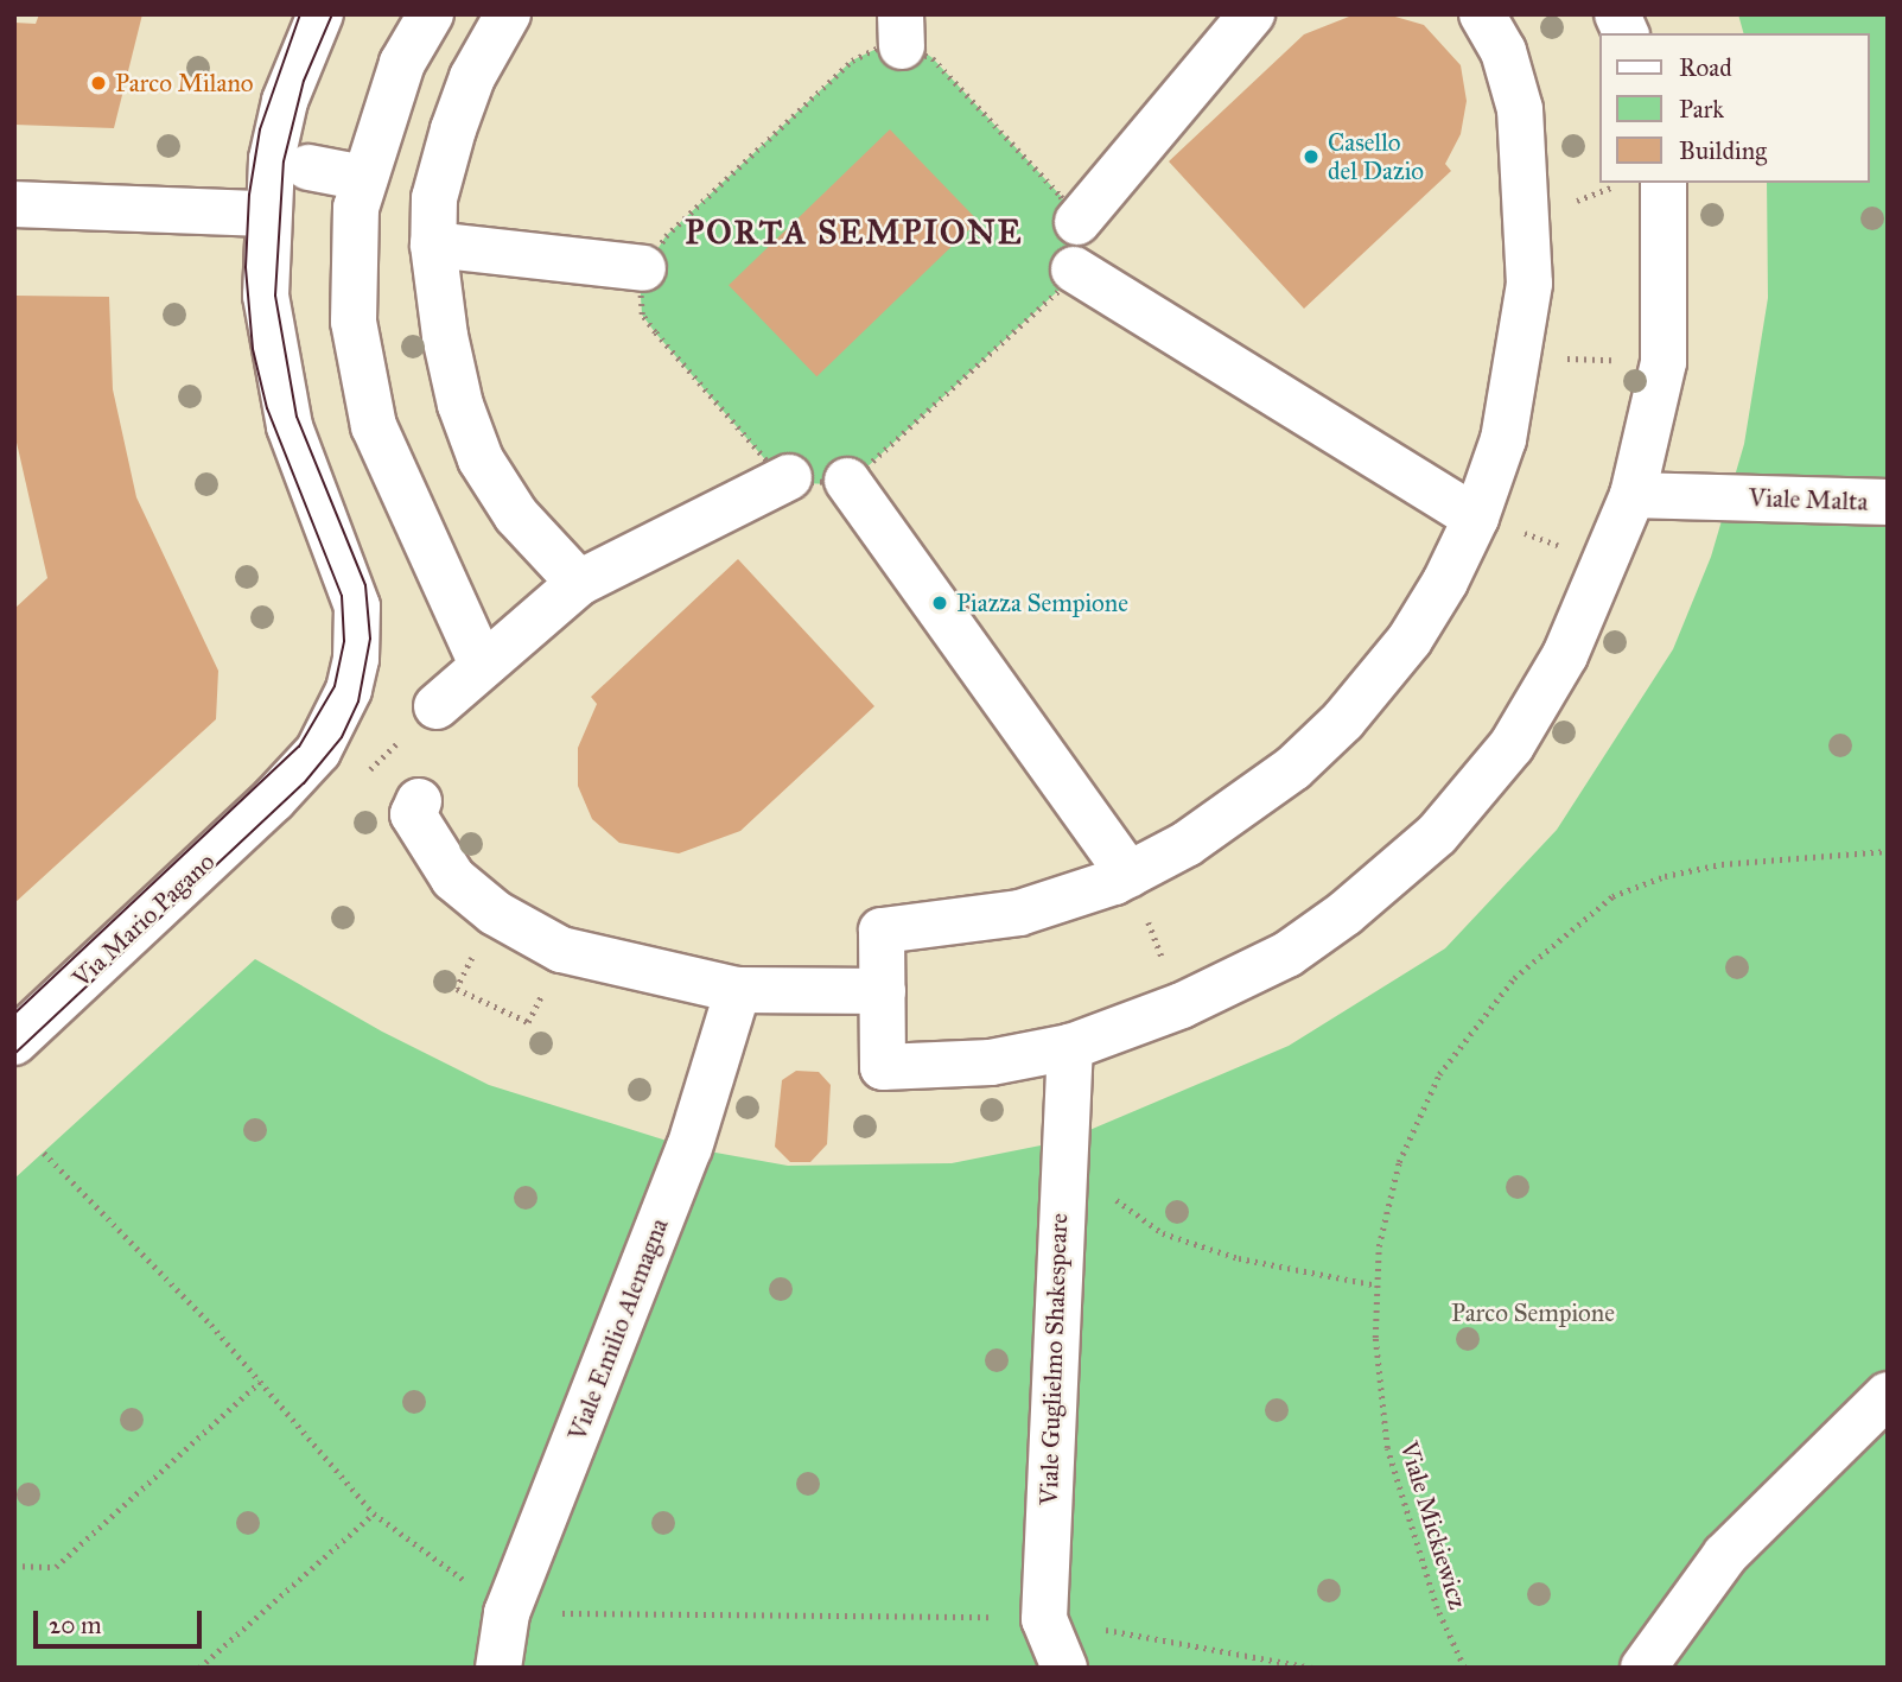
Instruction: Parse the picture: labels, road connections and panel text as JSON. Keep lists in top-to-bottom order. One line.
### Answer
{"streets":{"street":["Viale Malta","Via Mario Pagano","Viale Emilio Alemagna","Viale Guglielmo Shakespeare"],"path":["Viale Mickiewicz"]},"districts":["PORTA SEMPIONE"],"parks":["Parco Sempione"],"places":["Parco Milano","Casello del Dazio","Piazza Sempione"],"legend":["Road","Park","Building"],"scale_bar":"20 m"}
